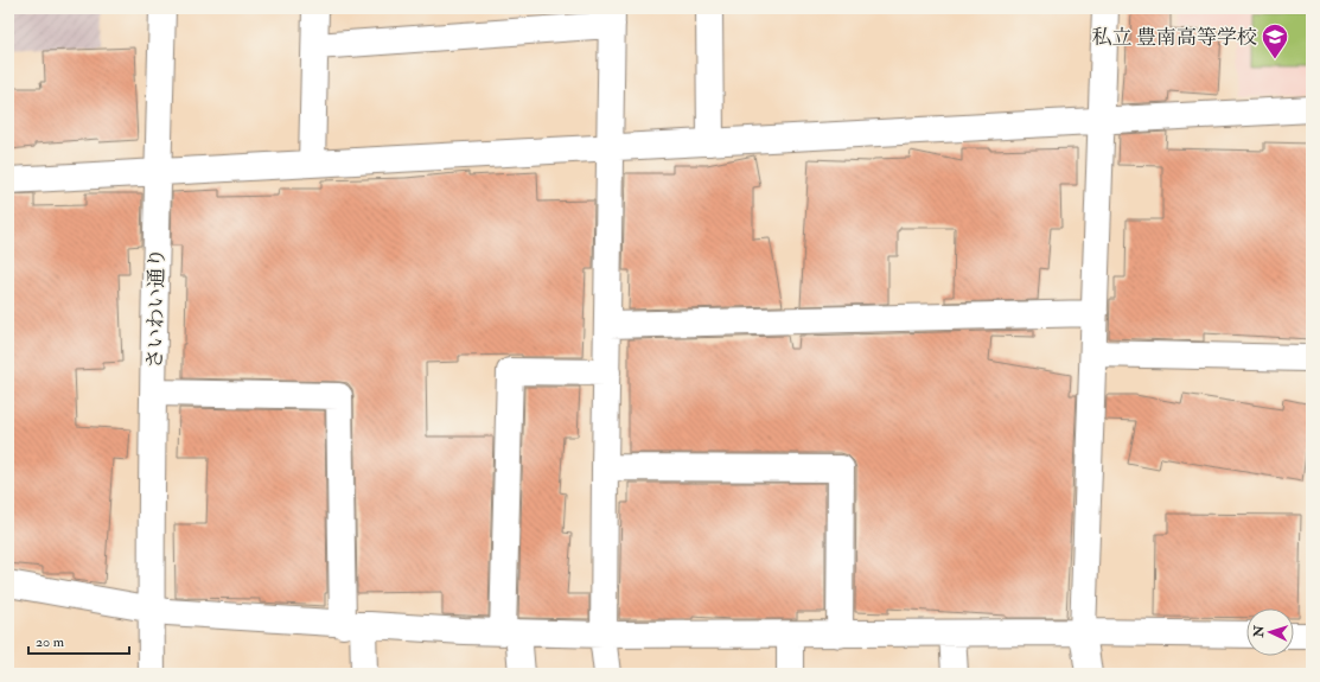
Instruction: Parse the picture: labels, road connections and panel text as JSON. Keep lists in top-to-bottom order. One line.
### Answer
{"streets":{"street":["さいわい通り"]},"places":{"school or university":["私立 豊南高等学校"]},"scale_bar":"20 m","north":"left"}
